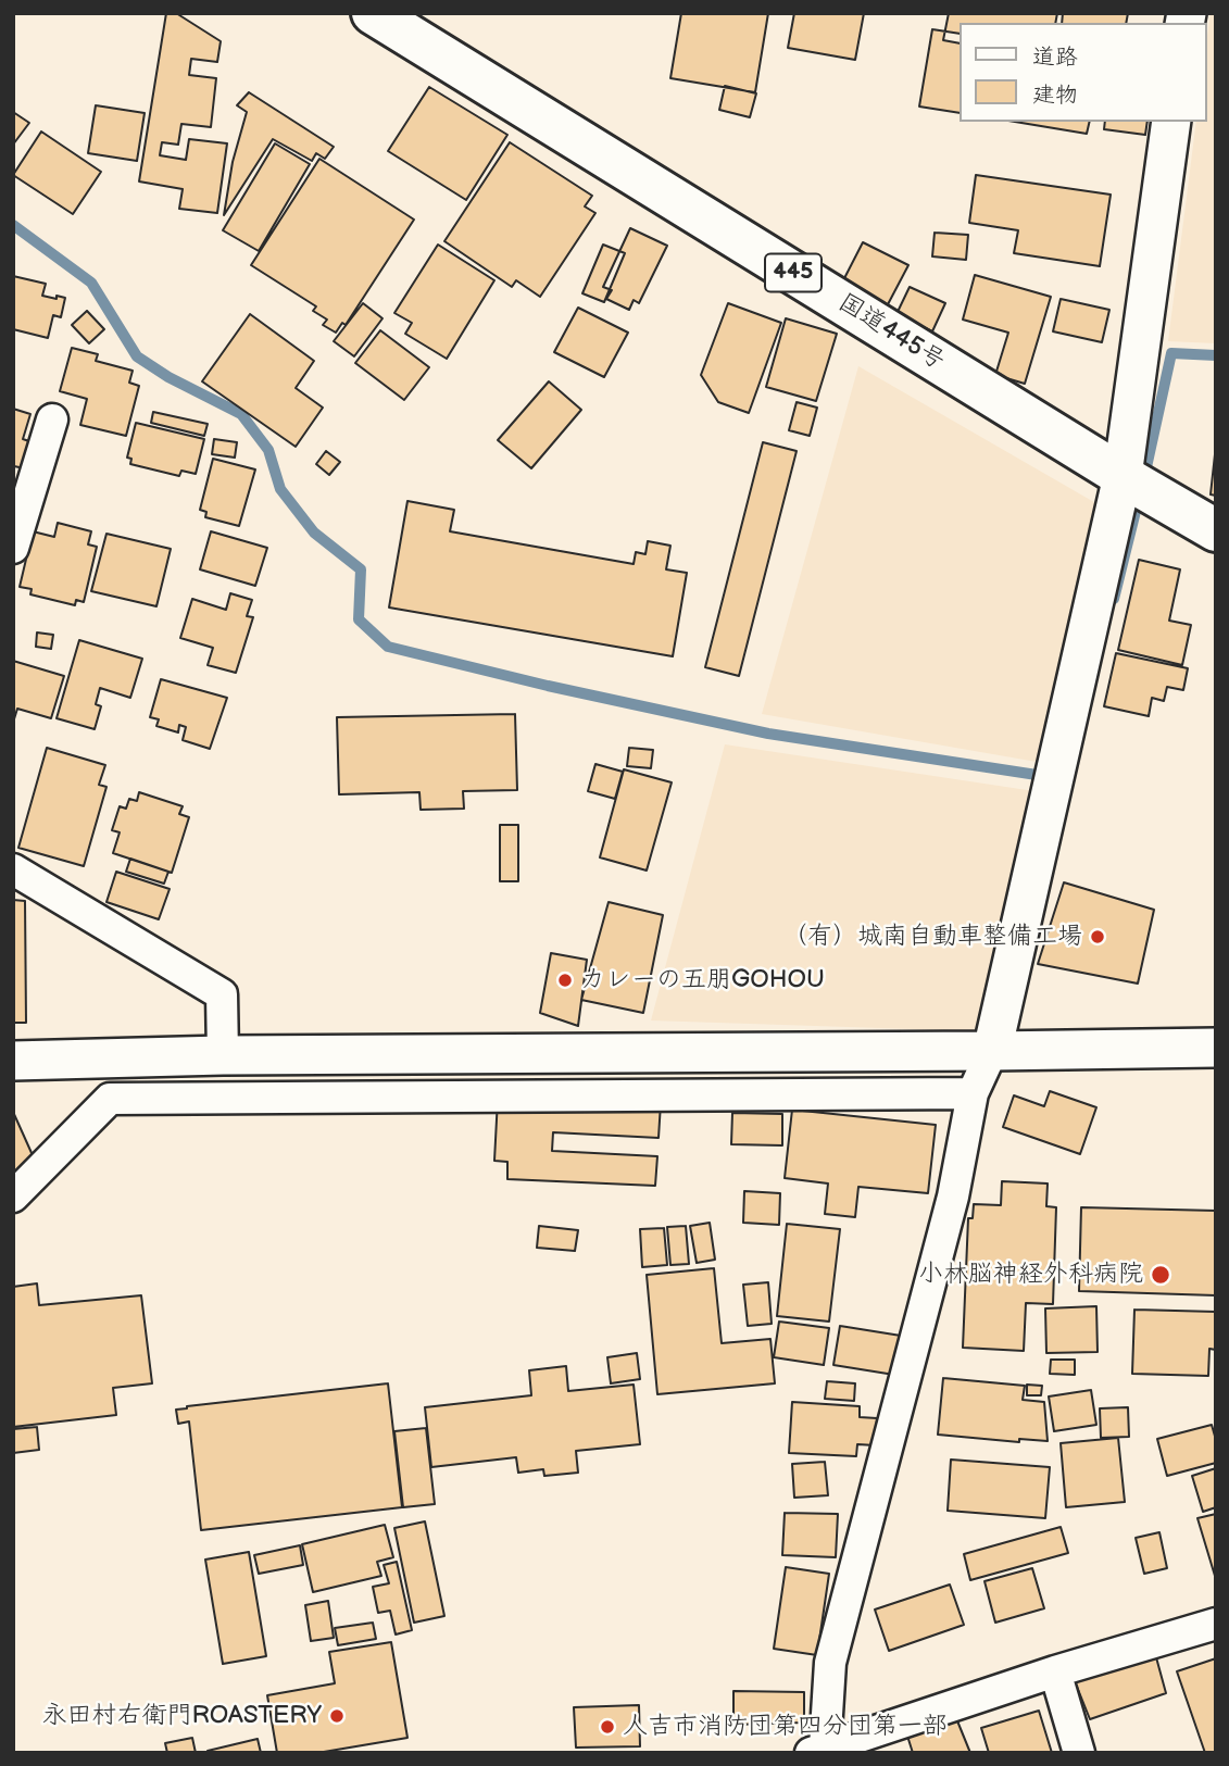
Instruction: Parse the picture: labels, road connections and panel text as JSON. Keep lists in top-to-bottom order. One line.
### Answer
{"streets":{"highway":["445","国道445号"]},"places":["（有）城南自動車整備工場","カレーの五朋GOHOU","小林脳神経外科病院","永田村右衛門ROASTERY","人吉市消防団第四分団第一部"],"legend":["道路","建物"]}
